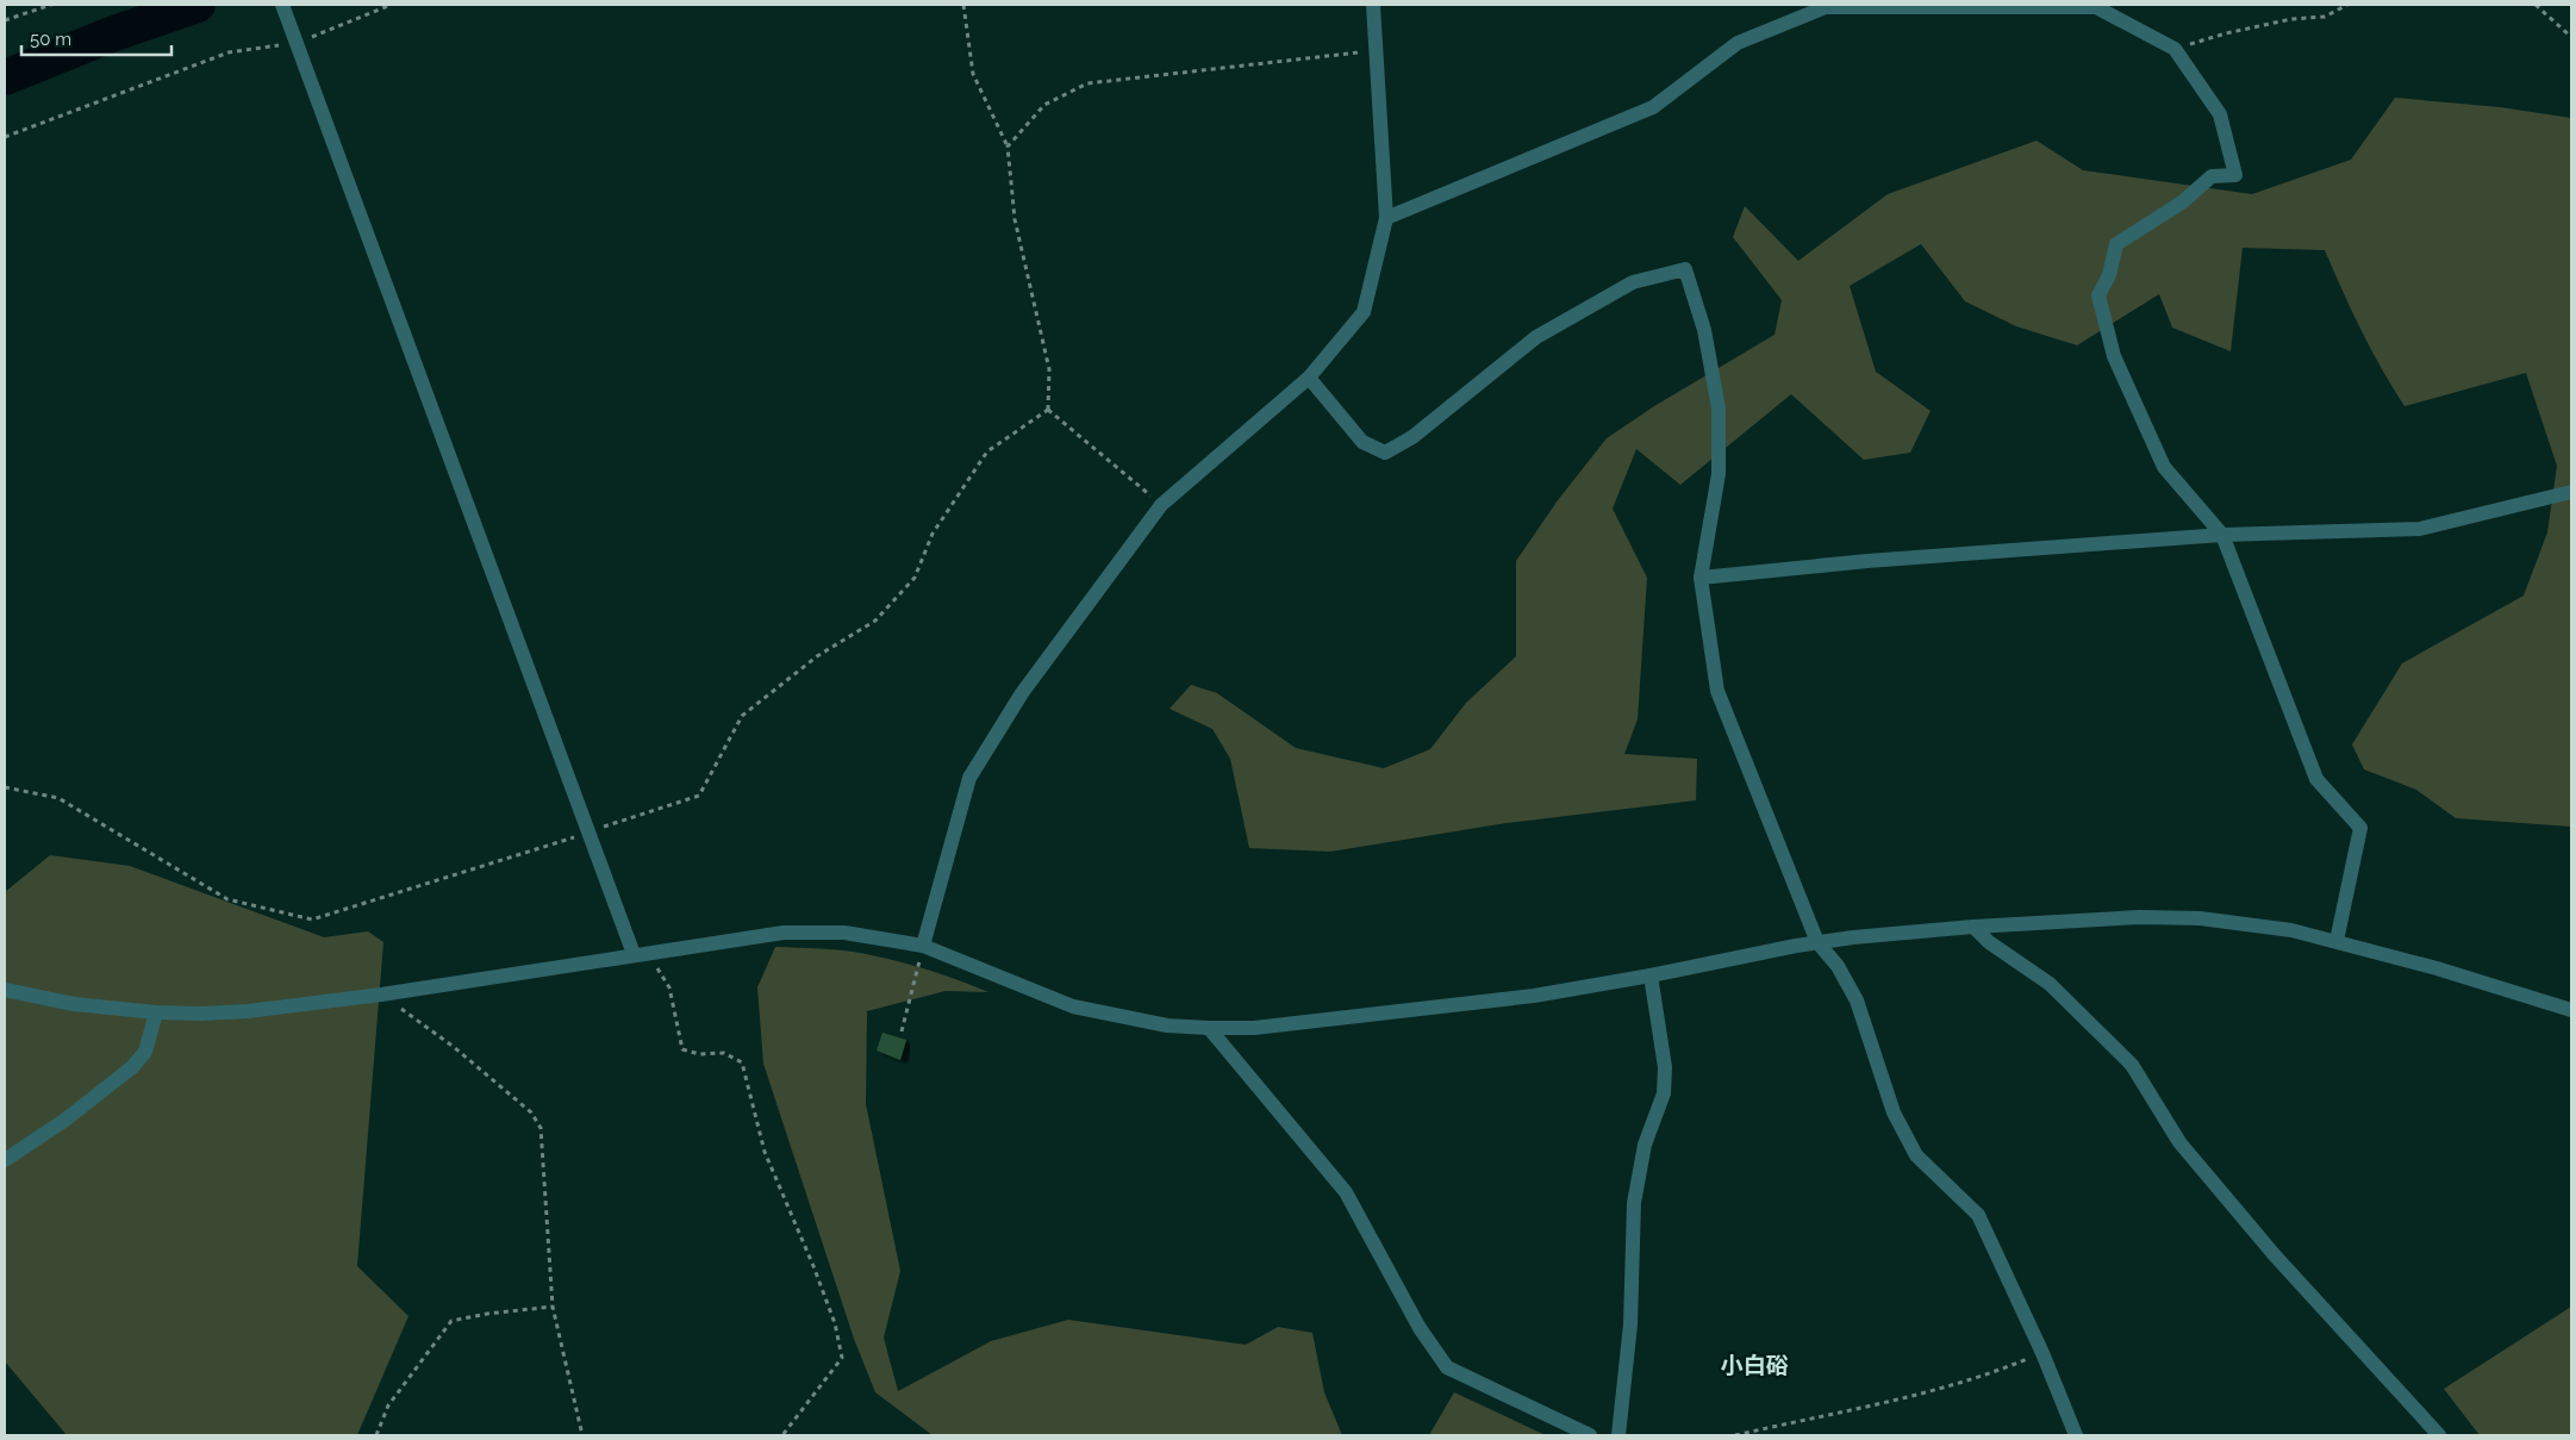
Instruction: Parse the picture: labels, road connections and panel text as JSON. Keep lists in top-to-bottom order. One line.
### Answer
{"districts":["小白硲"],"scale_bar":"50 m"}
